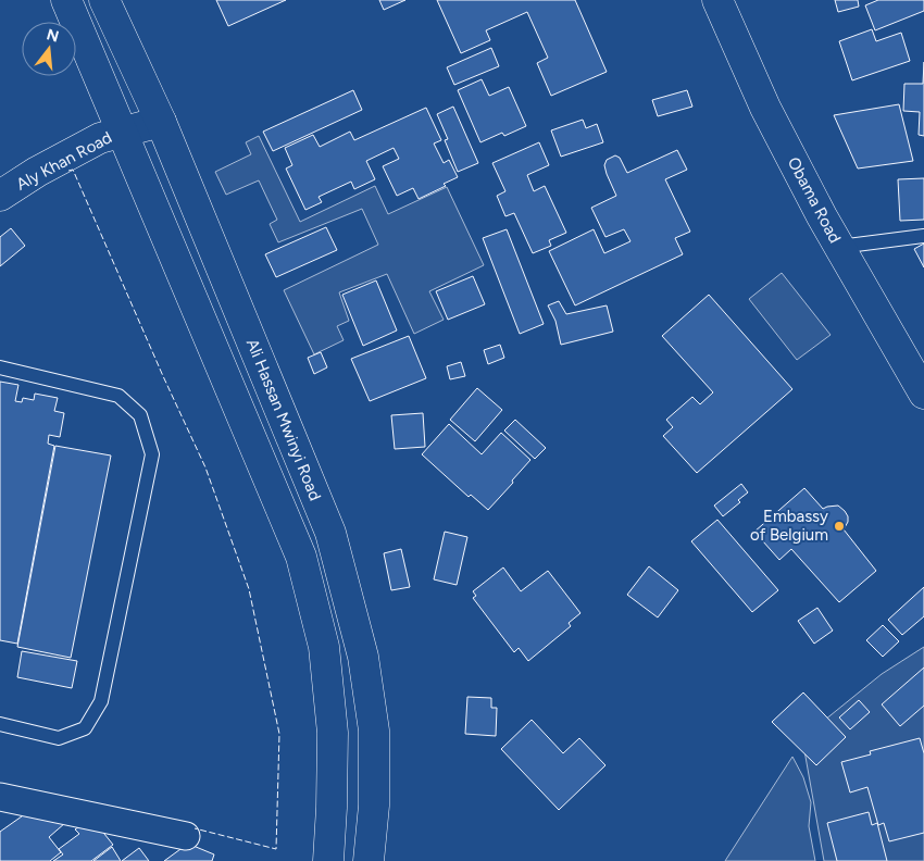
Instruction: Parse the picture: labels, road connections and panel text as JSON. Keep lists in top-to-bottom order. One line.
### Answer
{"streets":{"main road":["Aly Khan Road","Obama Road","Ali Hassan Mwinyi Road"]},"crossings":[["Aly Khan Road","Ali Hassan Mwinyi Road"]],"places":["Embassy of Belgium"],"north":"top"}
